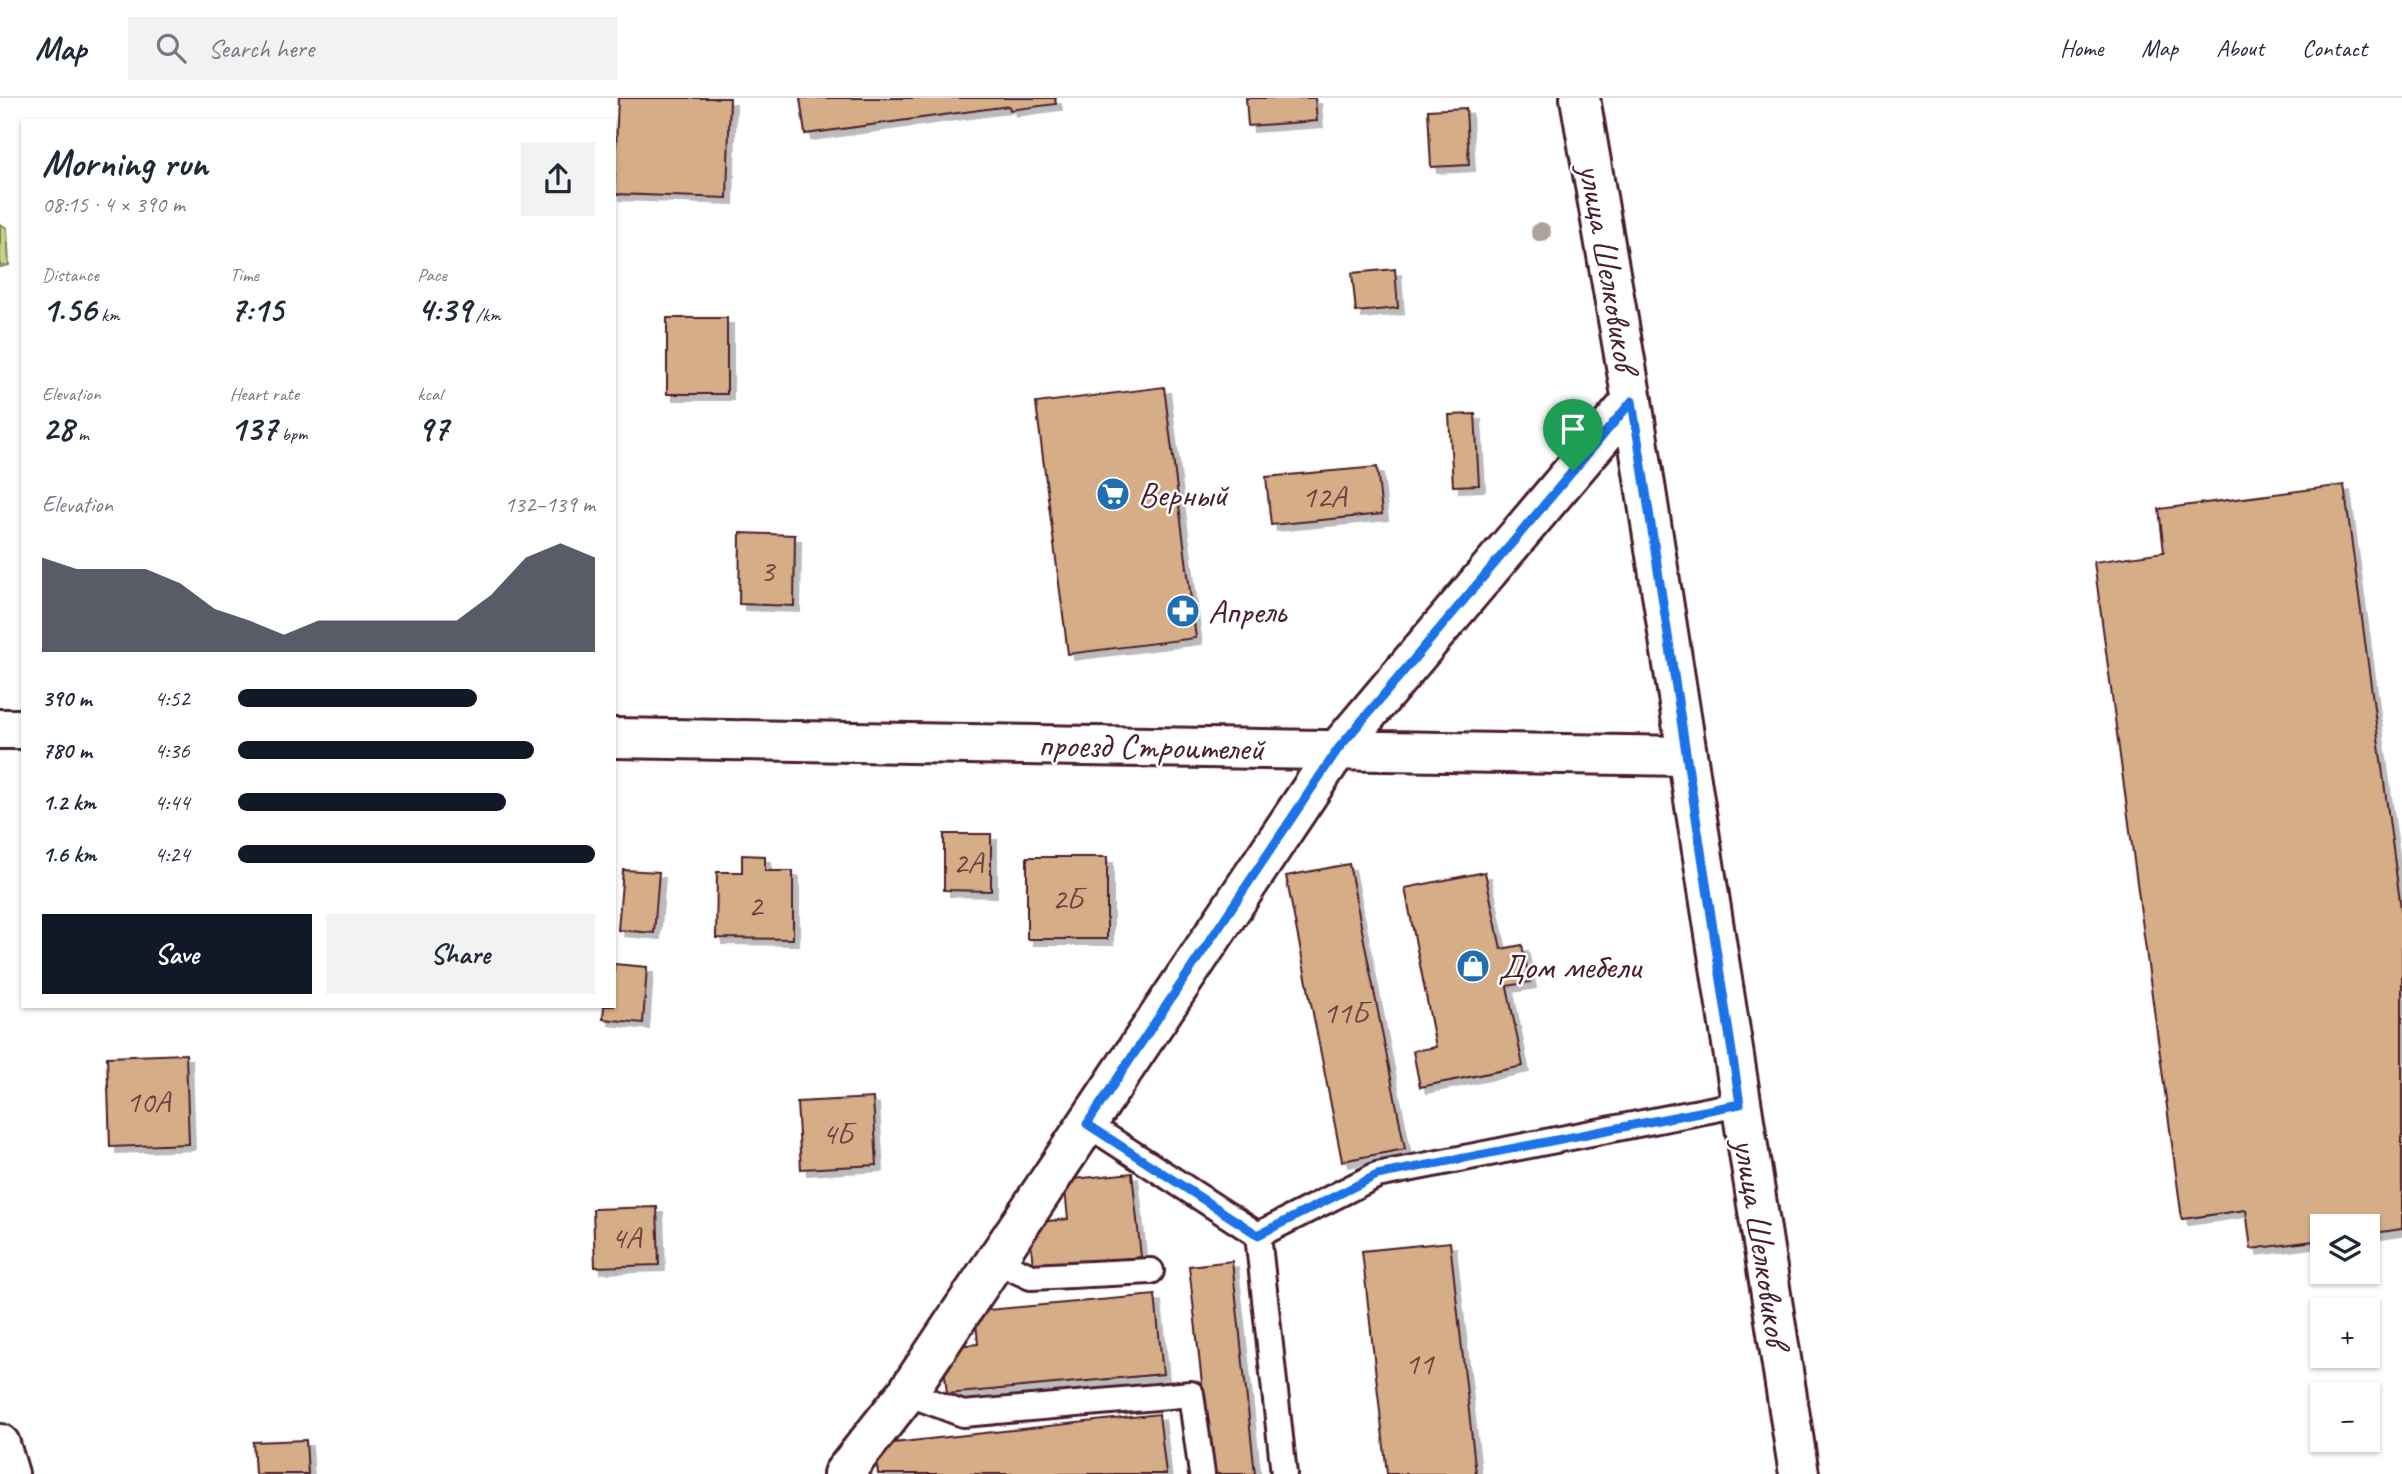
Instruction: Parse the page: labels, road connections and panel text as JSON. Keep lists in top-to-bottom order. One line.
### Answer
{"streets":{"street":["улица Шелковиков","проезд Строителей"]},"crossings":[["улица Шелковиков","проезд Строителей"]],"places":{"supermarket":["Верный"],"pharmacy":["Апрель"],"shop":["Дом мебели"]},"house_numbers":["12А","3","2А","2Б","2","11Б","10А","4Б","4А","11"],"page":{"header":"Map","search":"Search here","nav":["Home","Map","About","Contact"],"heading":["Morning run","08:15 · 4 × 390 m"],"stats":[["Distance","1.56 km"],["Time","7:15"],["Pace","4:39 /km"],["Elevation","28 m"],["Heart rate","137 bpm"],["kcal","97"]],"chart":["Elevation","132–139 m"],"list":[{"name":"390 m","note":"4:52"},{"name":"780 m","note":"4:36"},{"name":"1.2 km","note":"4:44"},{"name":"1.6 km","note":"4:24"}],"buttons":["Save","Share"],"map_buttons":["+","−"]}}
